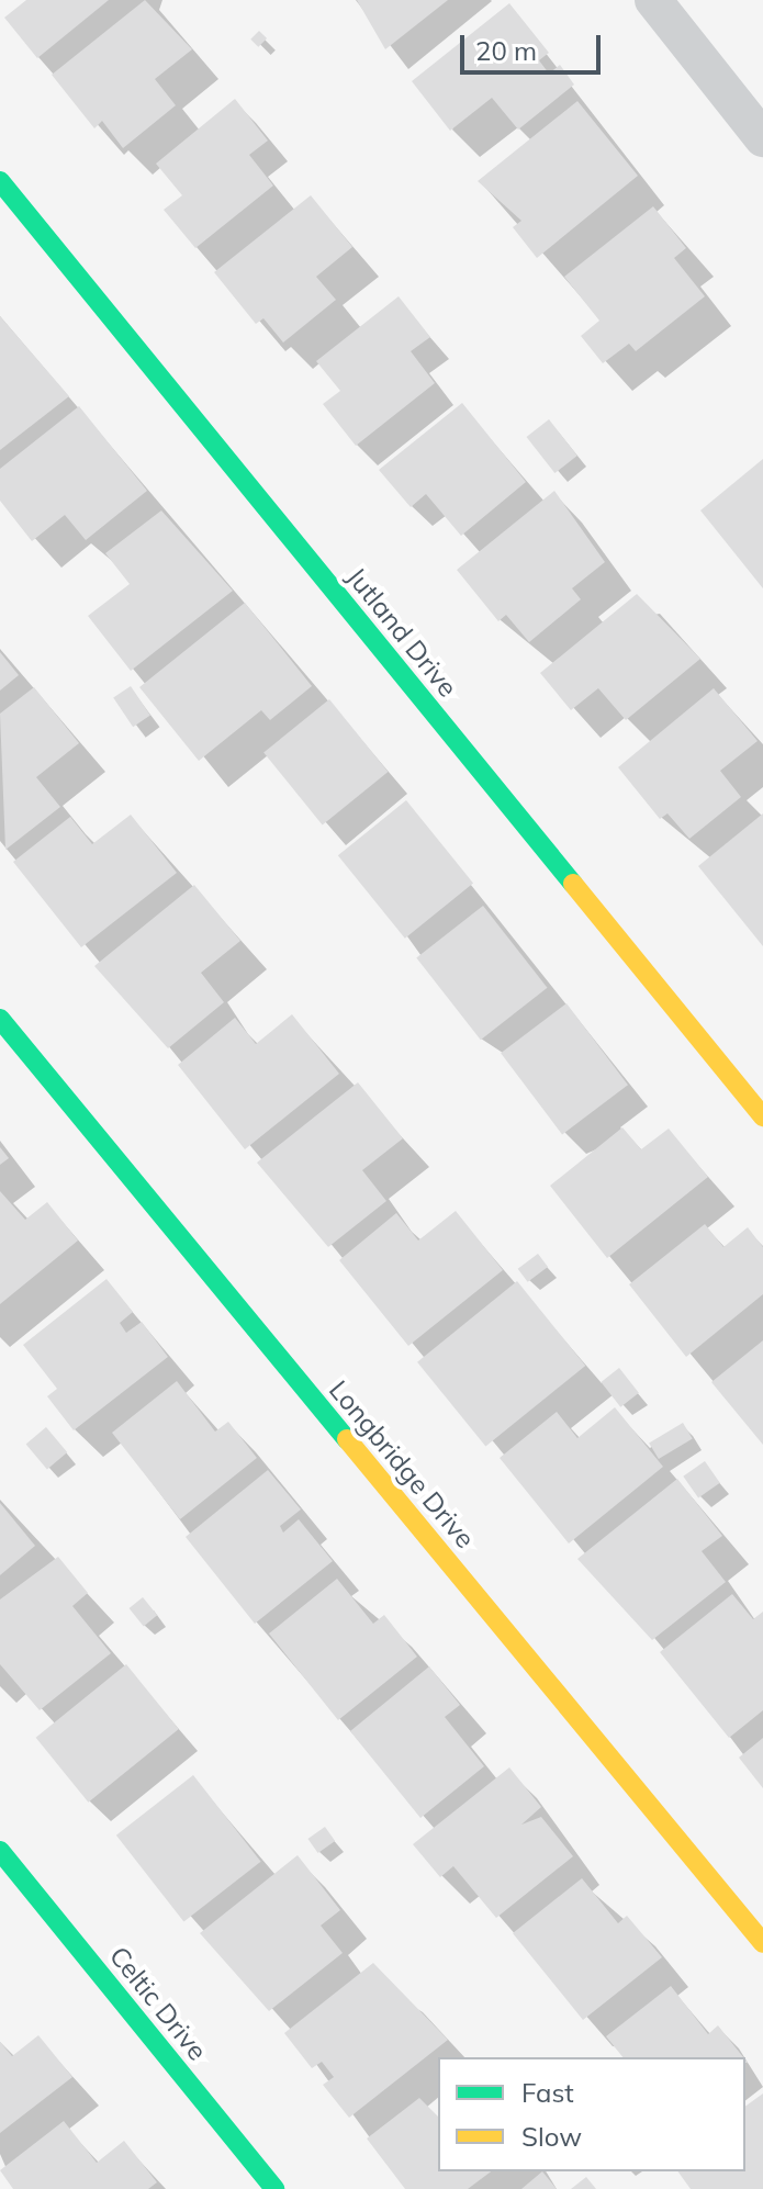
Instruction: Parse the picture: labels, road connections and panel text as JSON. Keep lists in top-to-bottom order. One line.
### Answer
{"streets":{"street":["Jutland Drive","Longbridge Drive","Celtic Drive"]},"legend":["Fast","Slow"],"scale_bar":"20 m"}
